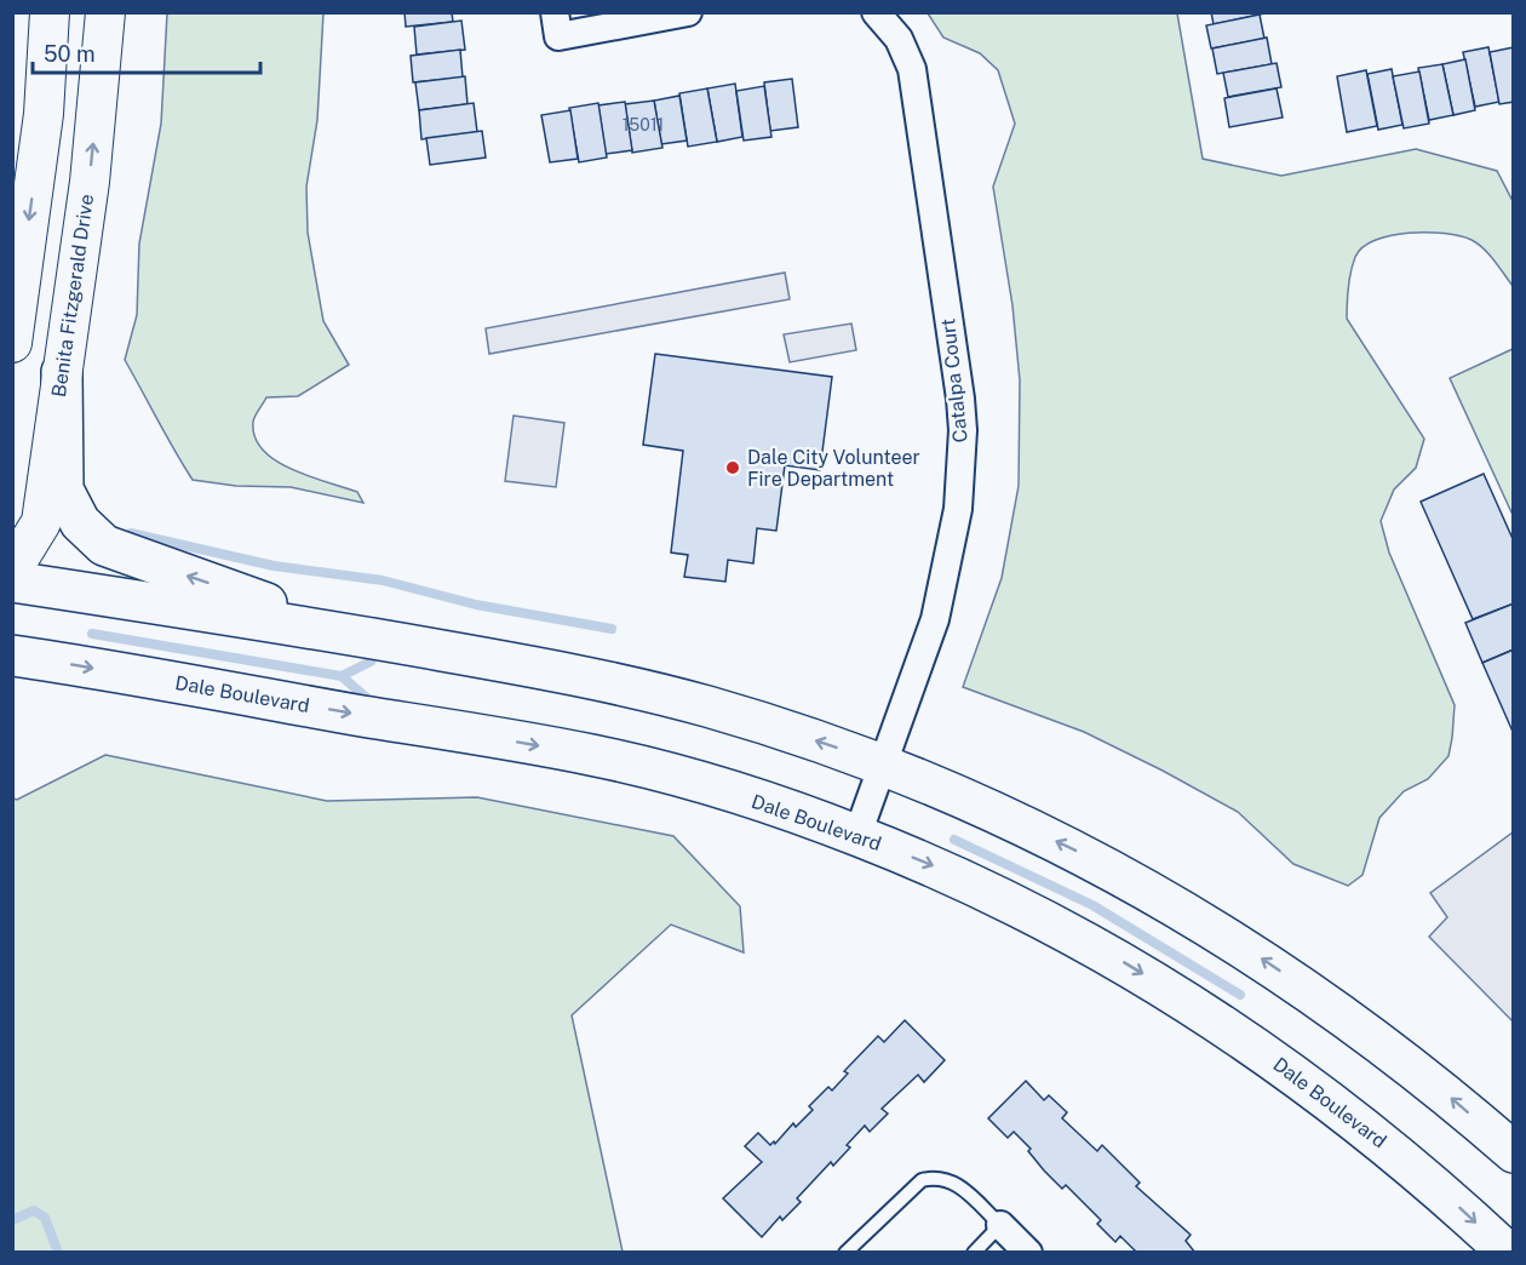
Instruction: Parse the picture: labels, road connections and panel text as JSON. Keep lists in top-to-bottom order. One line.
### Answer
{"streets":{"main road":["Benita Fitzgerald Drive","Dale Boulevard"],"street":["Catalpa Court"]},"crossings":[["Catalpa Court","Dale Boulevard"]],"places":["Dale City Volunteer Fire Department"],"house_numbers":["15011"],"scale_bar":"50 m"}
